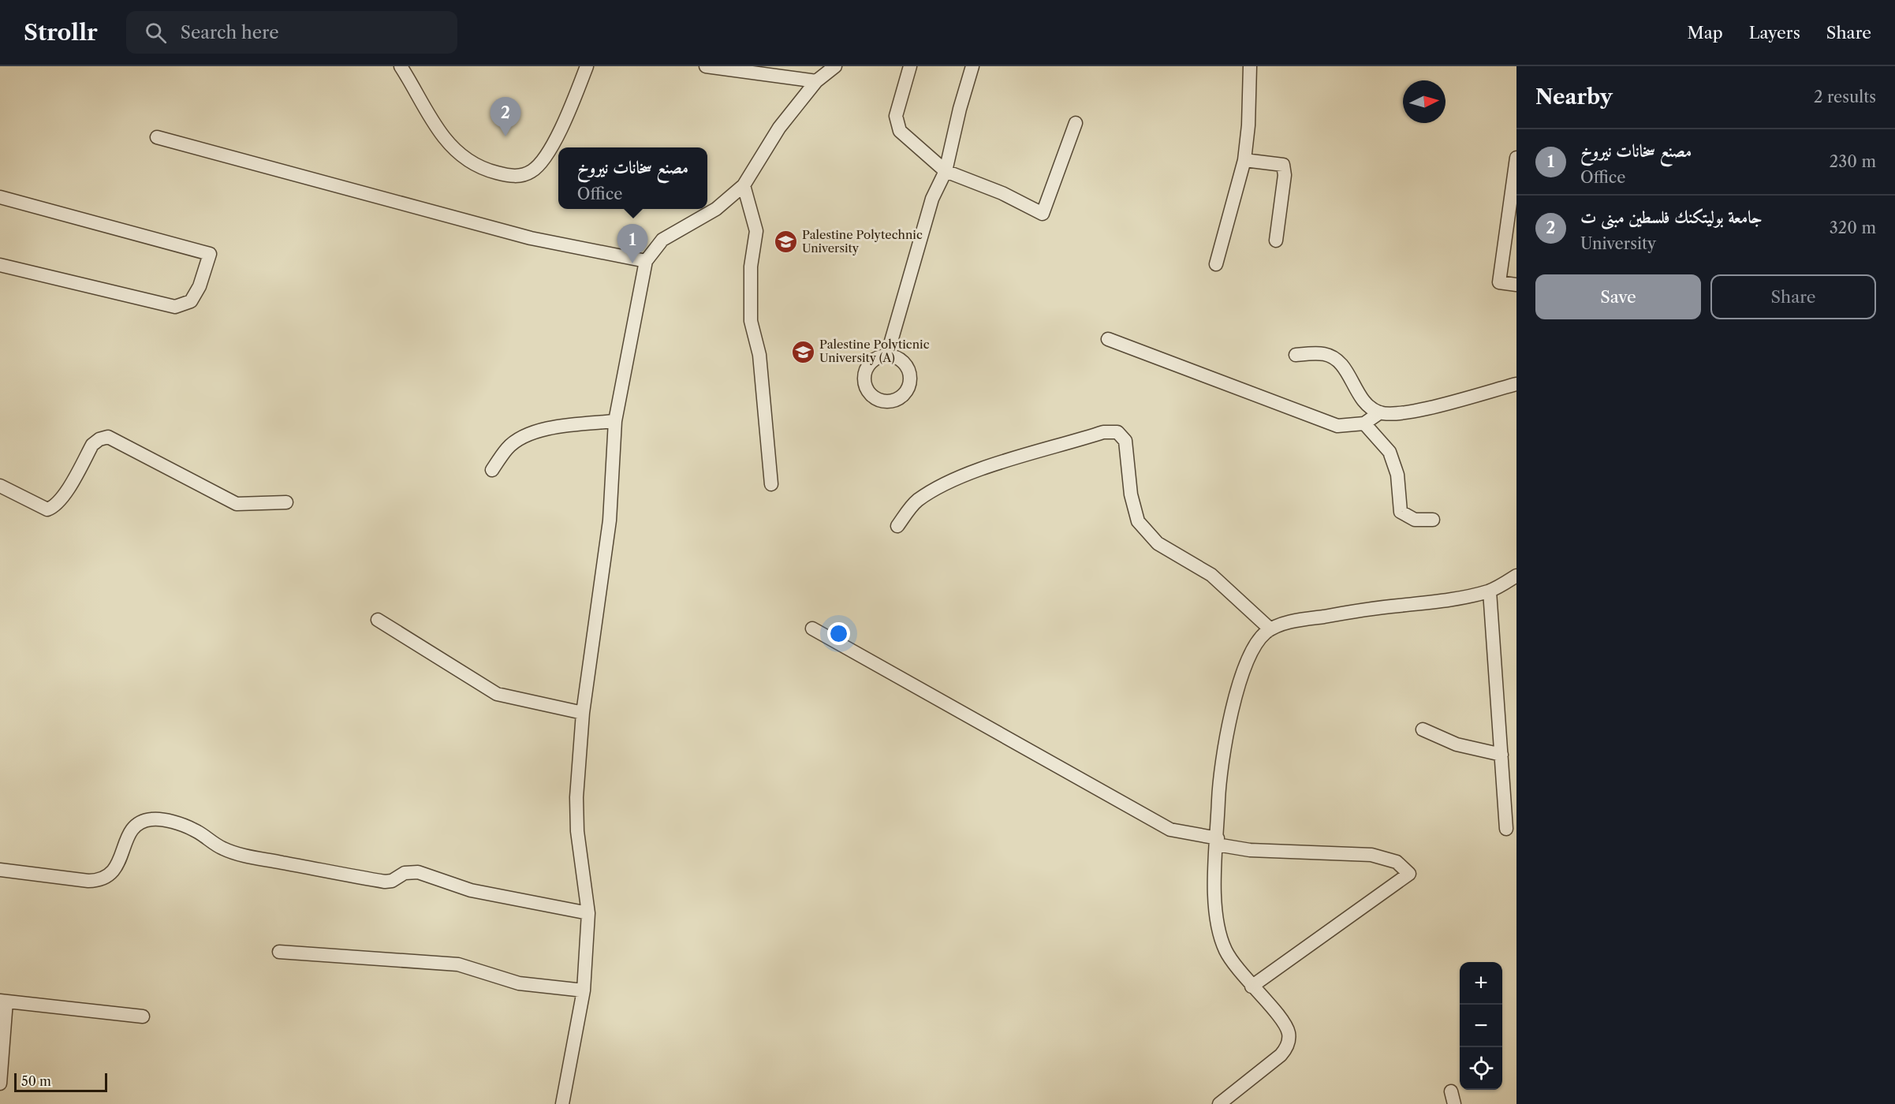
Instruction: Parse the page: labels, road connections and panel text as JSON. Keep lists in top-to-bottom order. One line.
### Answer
{"places":{"school or university":["Palestine Polytechnic University","Palestine Polyticnic University (A)"]},"scale_bar":"50 m","north":"right","page":{"header":"Strollr","search":"Search here","nav":["Map","Layers","Share"],"heading":["Nearby","2 results"],"pins":["2","1"],"list":[{"mark":"1","name":"مصنع سخانات نيروخ","note":"Office","value":"230 m"},{"mark":"2","name":"جامعة بوليتكنك فلسطين مبنى ت","note":"University","value":"320 m"}],"popup":["مصنع سخانات نيروخ","Office"],"buttons":["Save","Share"],"map_buttons":["+","−"],"scale":"50 m"}}
